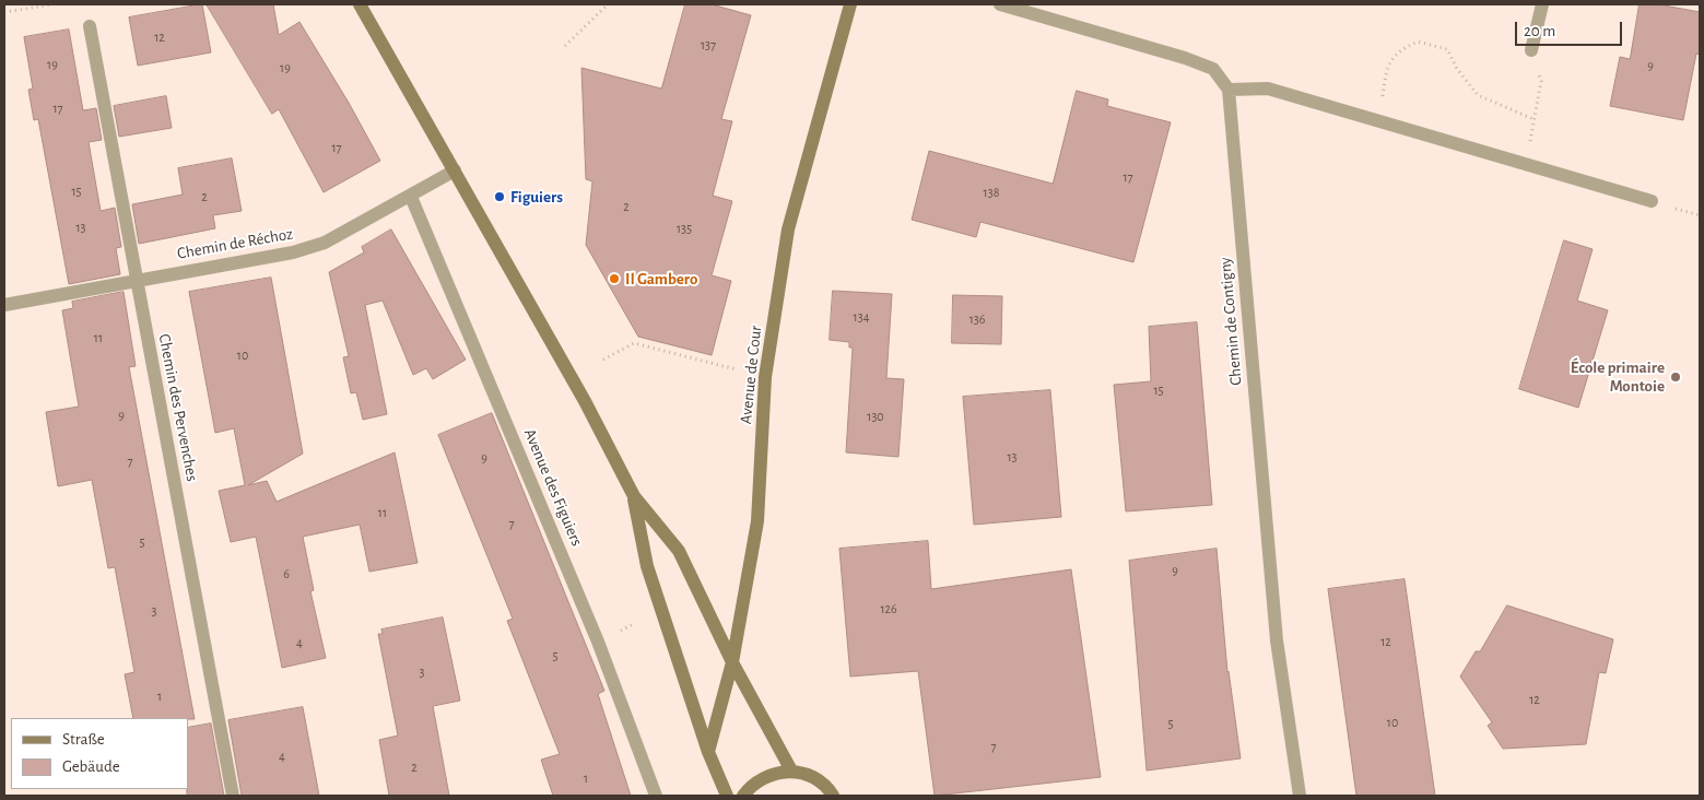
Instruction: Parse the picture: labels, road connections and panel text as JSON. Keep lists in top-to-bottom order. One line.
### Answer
{"streets":{"street":["Chemin de Réchoz","Chemin de Contigny","Avenue de Cour","Chemin des Pervenches","Avenue des Figuiers"]},"crossings":[["Chemin de Réchoz","Chemin des Pervenches"],["Chemin de Réchoz","Avenue des Figuiers"]],"places":["Figuiers","Il Gambero","École primaire Montoie"],"house_numbers":["12","137","19","9","19","17","17","17","15","138","2","2","13","135","134","136","11","10","15","9","130","13","9","7","11","7","5","9","6","126","3","12","4","5","3","1","12","10","5","7","4","2","1"],"legend":["Straße","Gebäude"],"scale_bar":"20 m"}
